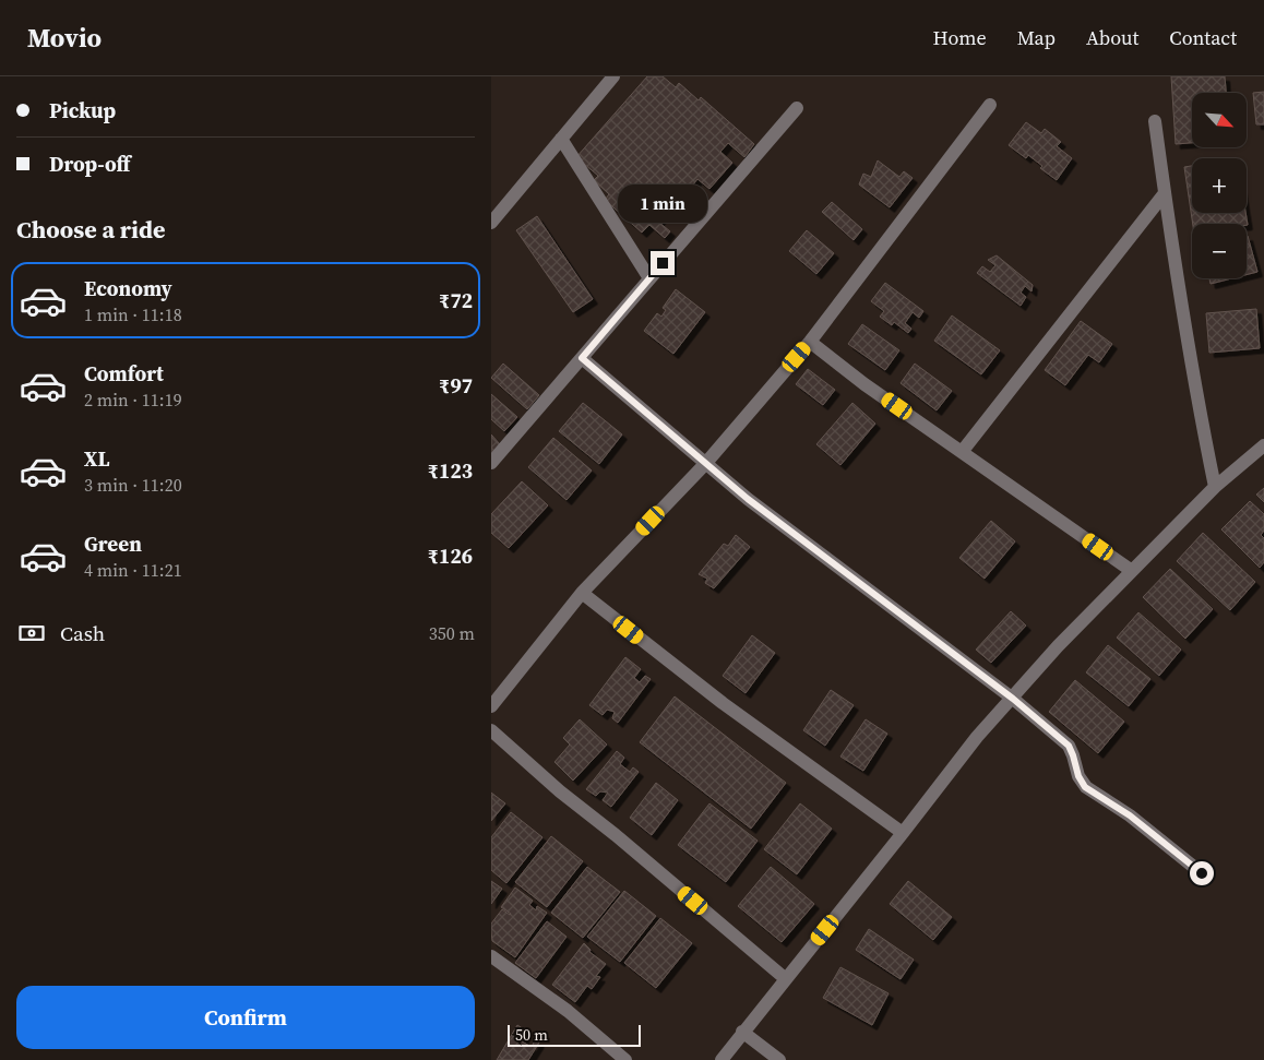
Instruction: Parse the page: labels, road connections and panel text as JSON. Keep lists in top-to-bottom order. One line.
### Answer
{"scale_bar":"50 m","north":"bottom right","page":{"header":"Movio","nav":["Home","Map","About","Contact"],"banner":["Pickup","Drop-off"],"map_buttons":["+","−"],"bubble":"1 min","heading":"Choose a ride","list":[{"name":"Economy","note":"1 min · 11:18","value":"₹72"},{"name":"Comfort","note":"2 min · 11:19","value":"₹97"},{"name":"XL","note":"3 min · 11:20","value":"₹123"},{"name":"Green","note":"4 min · 11:21","value":"₹126"}],"pay":["Cash","350 m"],"buttons":"Confirm","scale":"50 m"}}
